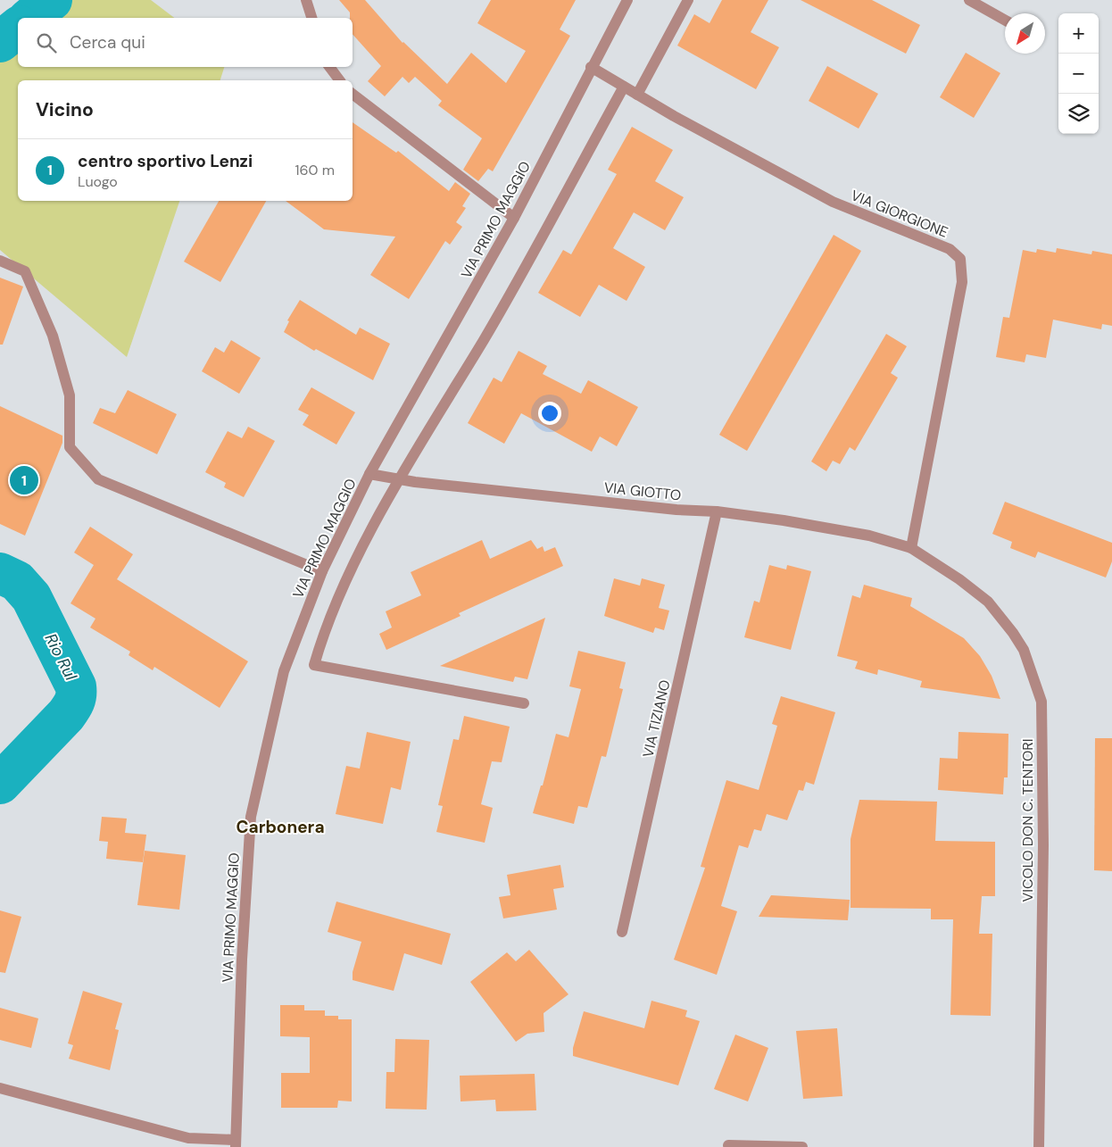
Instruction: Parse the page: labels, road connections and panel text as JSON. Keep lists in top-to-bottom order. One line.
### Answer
{"streets":{"street":["VIA GIORGIONE","VIA PRIMO MAGGIO","VIA GIOTTO","VIA TIZIANO","VICOLO DON C. TENTORI"]},"crossings":[["VIA GIORGIONE","VIA PRIMO MAGGIO"],["VIA GIORGIONE","VIA GIOTTO"],["VIA GIORGIONE","VICOLO DON C. TENTORI"],["VIA PRIMO MAGGIO","VIA GIOTTO"],["VIA GIOTTO","VIA TIZIANO"],["VIA GIOTTO","VICOLO DON C. TENTORI"]],"districts":["Carbonera"],"water":["Rio Rul"],"north":"bottom left","page":{"map_buttons":["+","−"],"search":"Cerca qui","heading":"Vicino","list":[{"mark":"1","name":"centro sportivo Lenzi","note":"Luogo","value":"160 m"}],"pins":"1"}}
